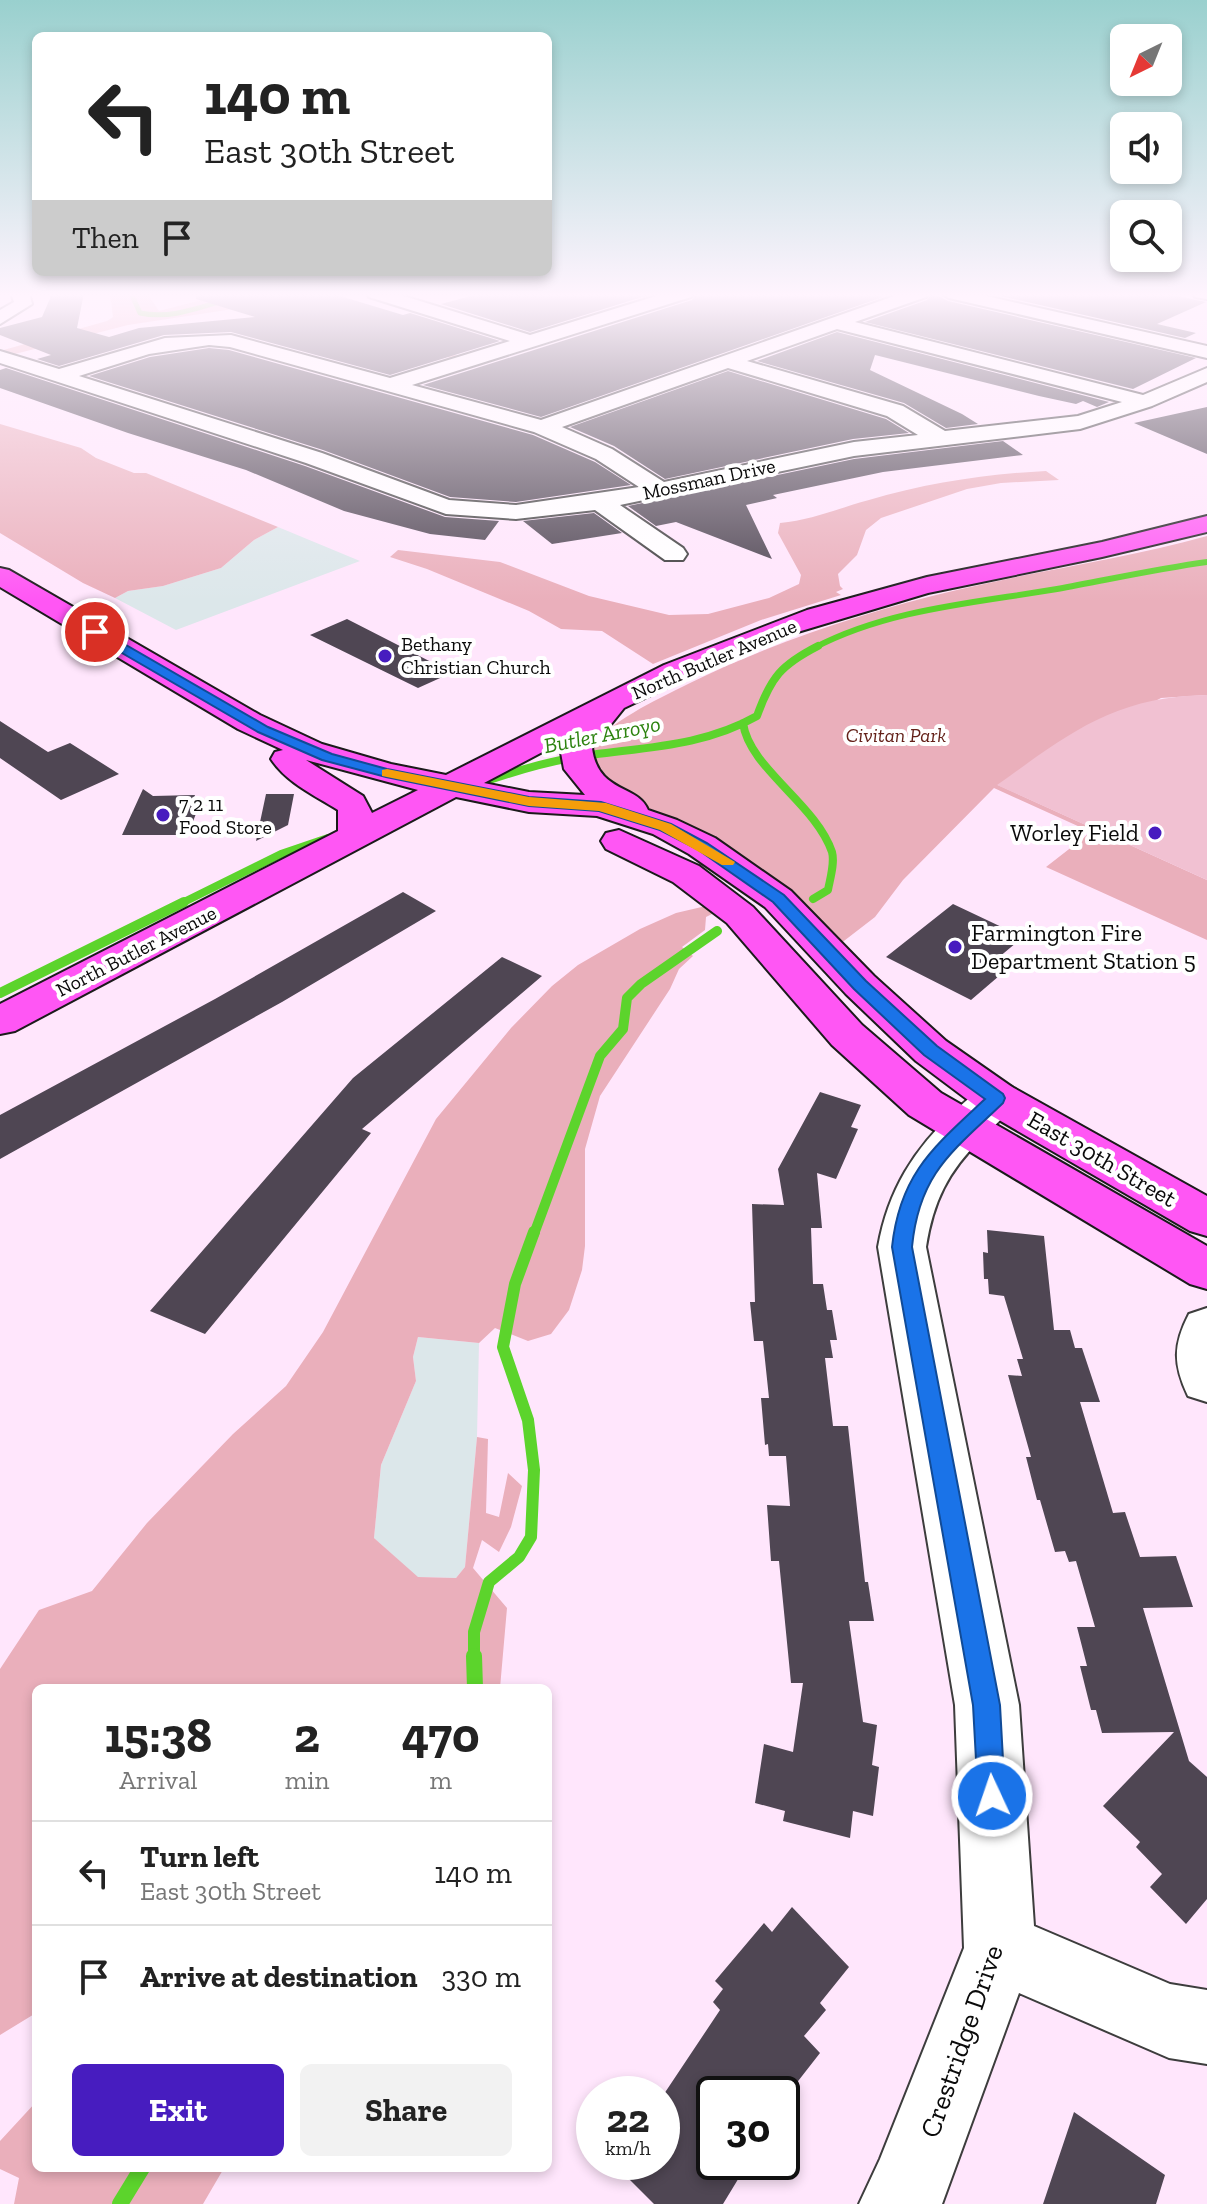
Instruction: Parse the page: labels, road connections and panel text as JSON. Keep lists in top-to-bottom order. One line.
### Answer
{"streets":{"main road":["North Butler Avenue","East 30th Street"],"street":["Mossman Drive","Crestridge Drive"]},"crossings":[["North Butler Avenue","East 30th Street"],["East 30th Street","Crestridge Drive"]],"water":["Butler Arroyo"],"parks":["Civitan Park"],"places":["Bethany Christian Church","7 2 11 Food Store","Worley Field","Farmington Fire Department Station 5"],"north":"bottom left","page":{"turn":["140 m","East 30th Street"],"then":"Then","eta":["15:38","Arrival","2","min","470","m"],"list":[{"name":"Turn left","note":"East 30th Street","value":"140 m"},{"name":"Arrive at destination","value":"330 m"}],"buttons":["Exit","Share"],"speed":"22 km/h","limit":"30"}}
